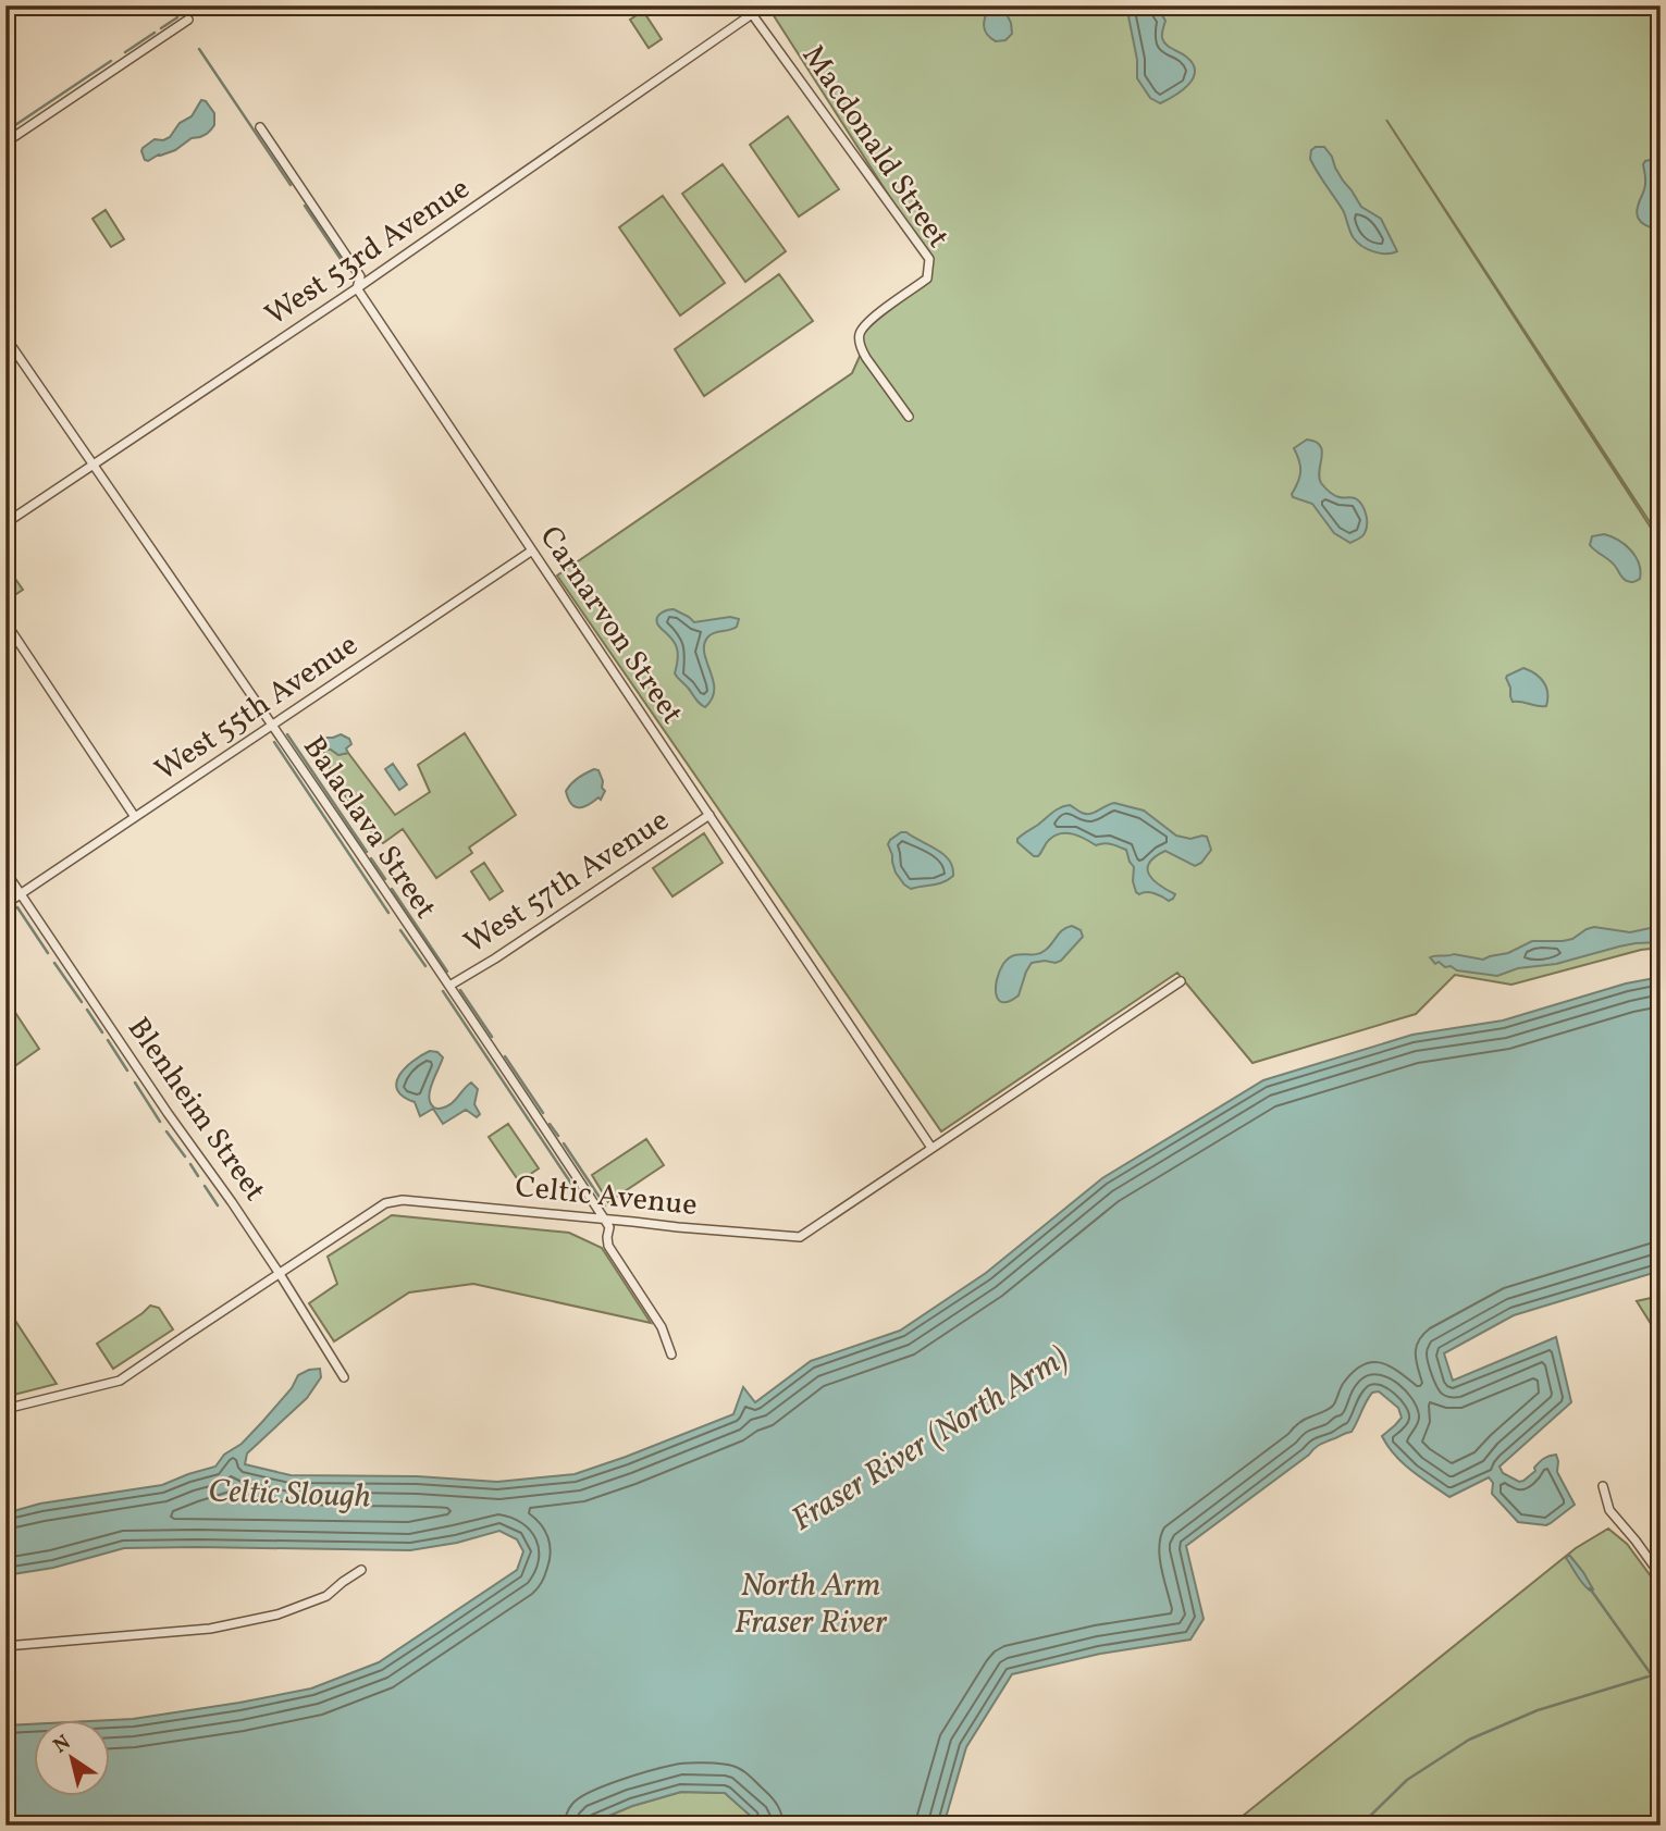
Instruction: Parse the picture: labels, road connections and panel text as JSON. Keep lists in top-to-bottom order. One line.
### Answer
{"streets":{"street":["Macdonald Street","West 53rd Avenue","Carnarvon Street","West 55th Avenue","Balaclava Street","West 57th Avenue","Blenheim Street","Celtic Avenue"]},"crossings":[["Macdonald Street","West 53rd Avenue"],["West 53rd Avenue","Carnarvon Street"],["West 53rd Avenue","Balaclava Street"],["Carnarvon Street","West 55th Avenue"],["Carnarvon Street","West 57th Avenue"],["Carnarvon Street","Celtic Avenue"],["West 55th Avenue","Balaclava Street"],["West 55th Avenue","Blenheim Street"],["Balaclava Street","West 57th Avenue"],["Balaclava Street","Celtic Avenue"],["Blenheim Street","Celtic Avenue"]],"water":["Fraser River (North Arm)","Celtic Slough","North Arm Fraser River"],"north":"top left"}
